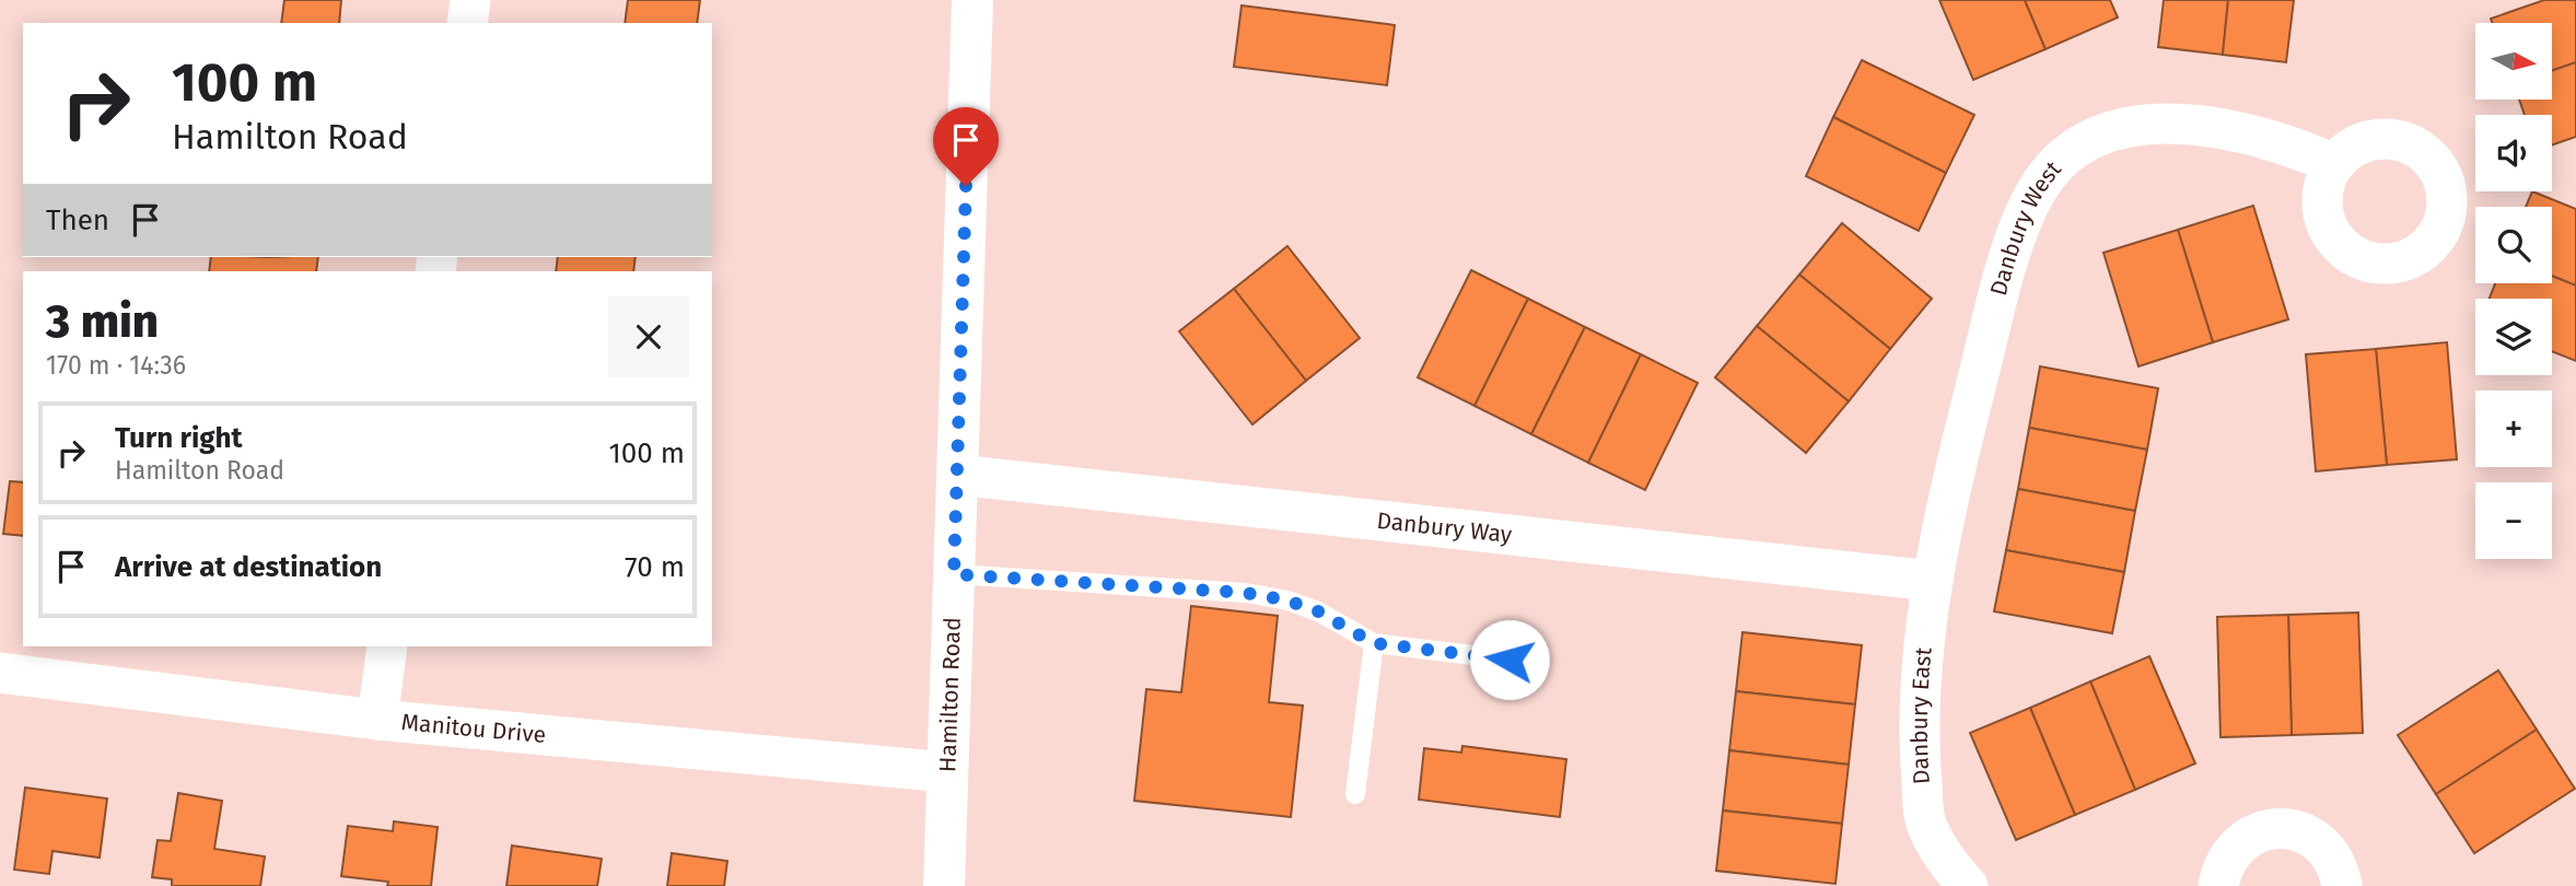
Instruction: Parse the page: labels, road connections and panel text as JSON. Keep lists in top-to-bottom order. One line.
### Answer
{"streets":{"street":["Danbury West","Danbury Way","Hamilton Road","Danbury East","Manitou Drive"]},"crossings":[["Danbury West","Danbury Way"],["Danbury West","Danbury East"],["Danbury Way","Hamilton Road"],["Danbury Way","Danbury East"],["Hamilton Road","Manitou Drive"]],"north":"right","page":{"map_buttons":["+","−"],"turn":["100 m","Hamilton Road"],"then":"Then","heading":["3 min","170 m · 14:36"],"list":[{"name":"Turn right","note":"Hamilton Road","value":"100 m"},{"name":"Arrive at destination","value":"70 m"}]}}
